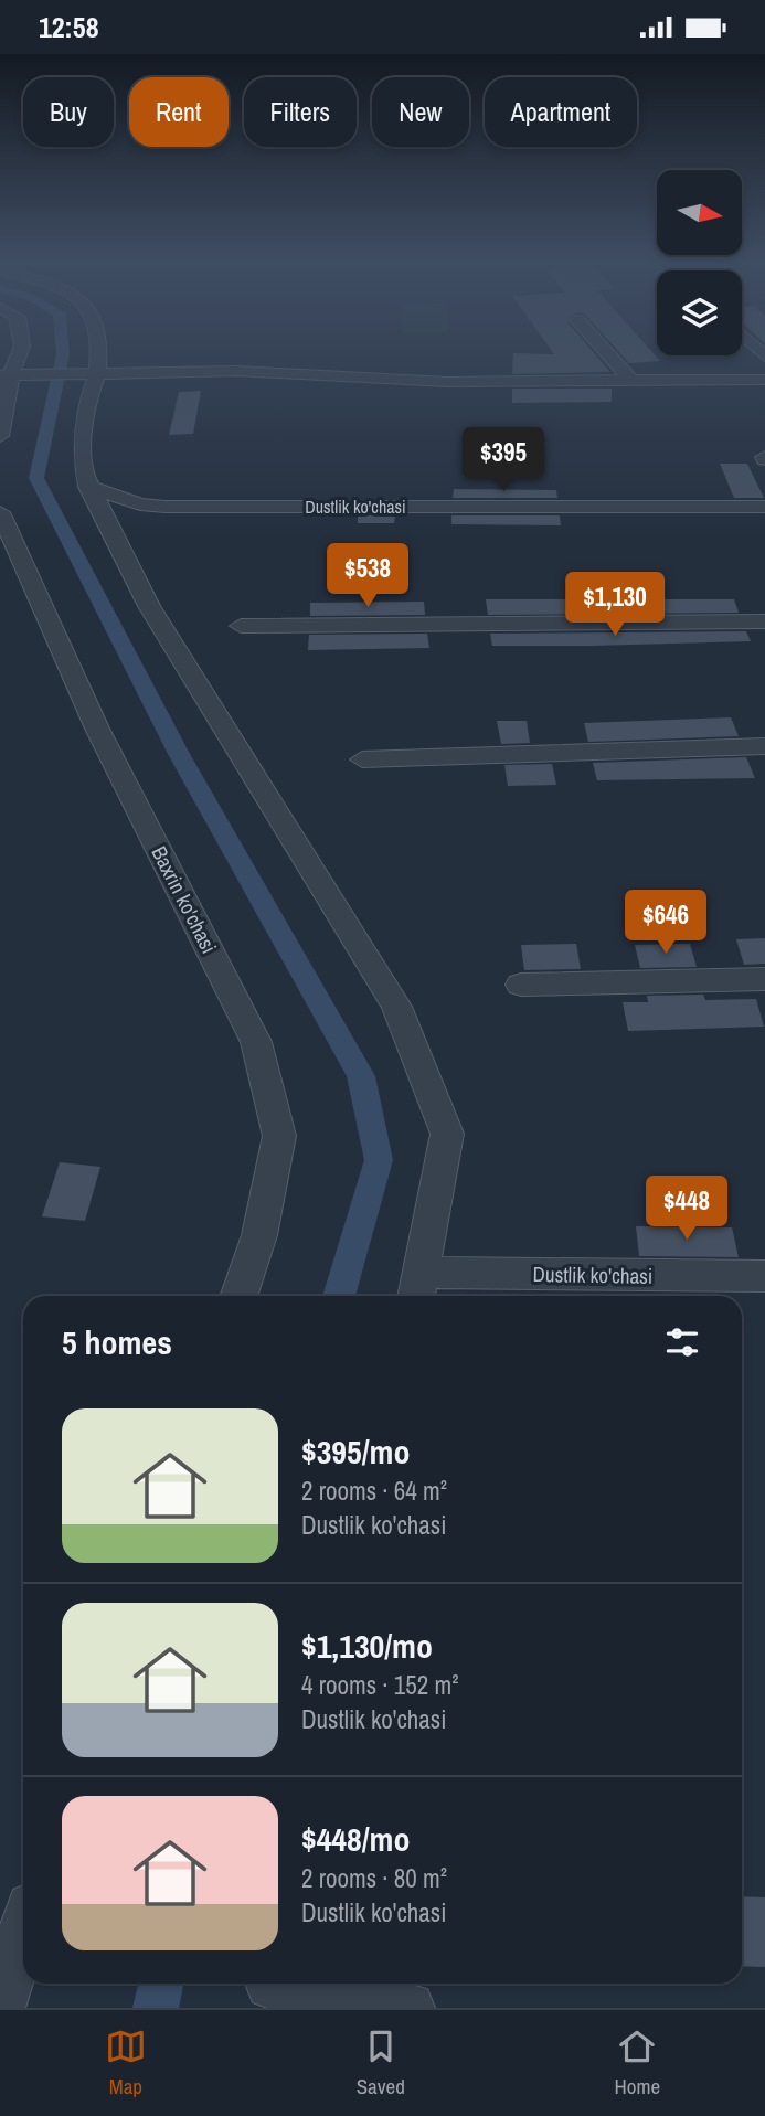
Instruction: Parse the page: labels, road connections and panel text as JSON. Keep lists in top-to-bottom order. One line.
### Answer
{"streets":{"street":["Dustlik ko'chasi","Baxrin ko'chasi"]},"north":"right","page":{"status":"12:58","chip":["Buy","Rent","Filters","New","Apartment"],"price":["$395","$538","$1,130","$646","$448"],"heading":"5 homes","list":[{"name":"$395/mo","note":"2 rooms · 64 m² · Dustlik ko'chasi"},{"name":"$1,130/mo","note":"4 rooms · 152 m² · Dustlik ko'chasi"},{"name":"$448/mo","note":"2 rooms · 80 m² · Dustlik ko'chasi"}],"tabs":["Map","Saved","Home"]}}
